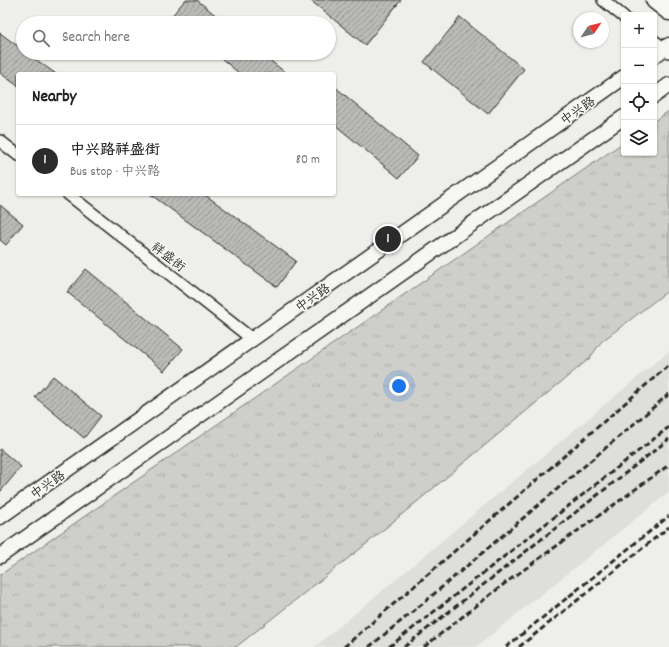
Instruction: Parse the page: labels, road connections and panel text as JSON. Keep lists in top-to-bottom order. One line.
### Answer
{"streets":{"street":["中兴路","祥盛街"]},"crossings":[["中兴路","祥盛街"]],"north":"top right","page":{"map_buttons":["+","−"],"search":"Search here","heading":"Nearby","list":[{"mark":"1","name":"中兴路祥盛街","note":"Bus stop · 中兴路","value":"80 m"}],"pins":"1"}}
